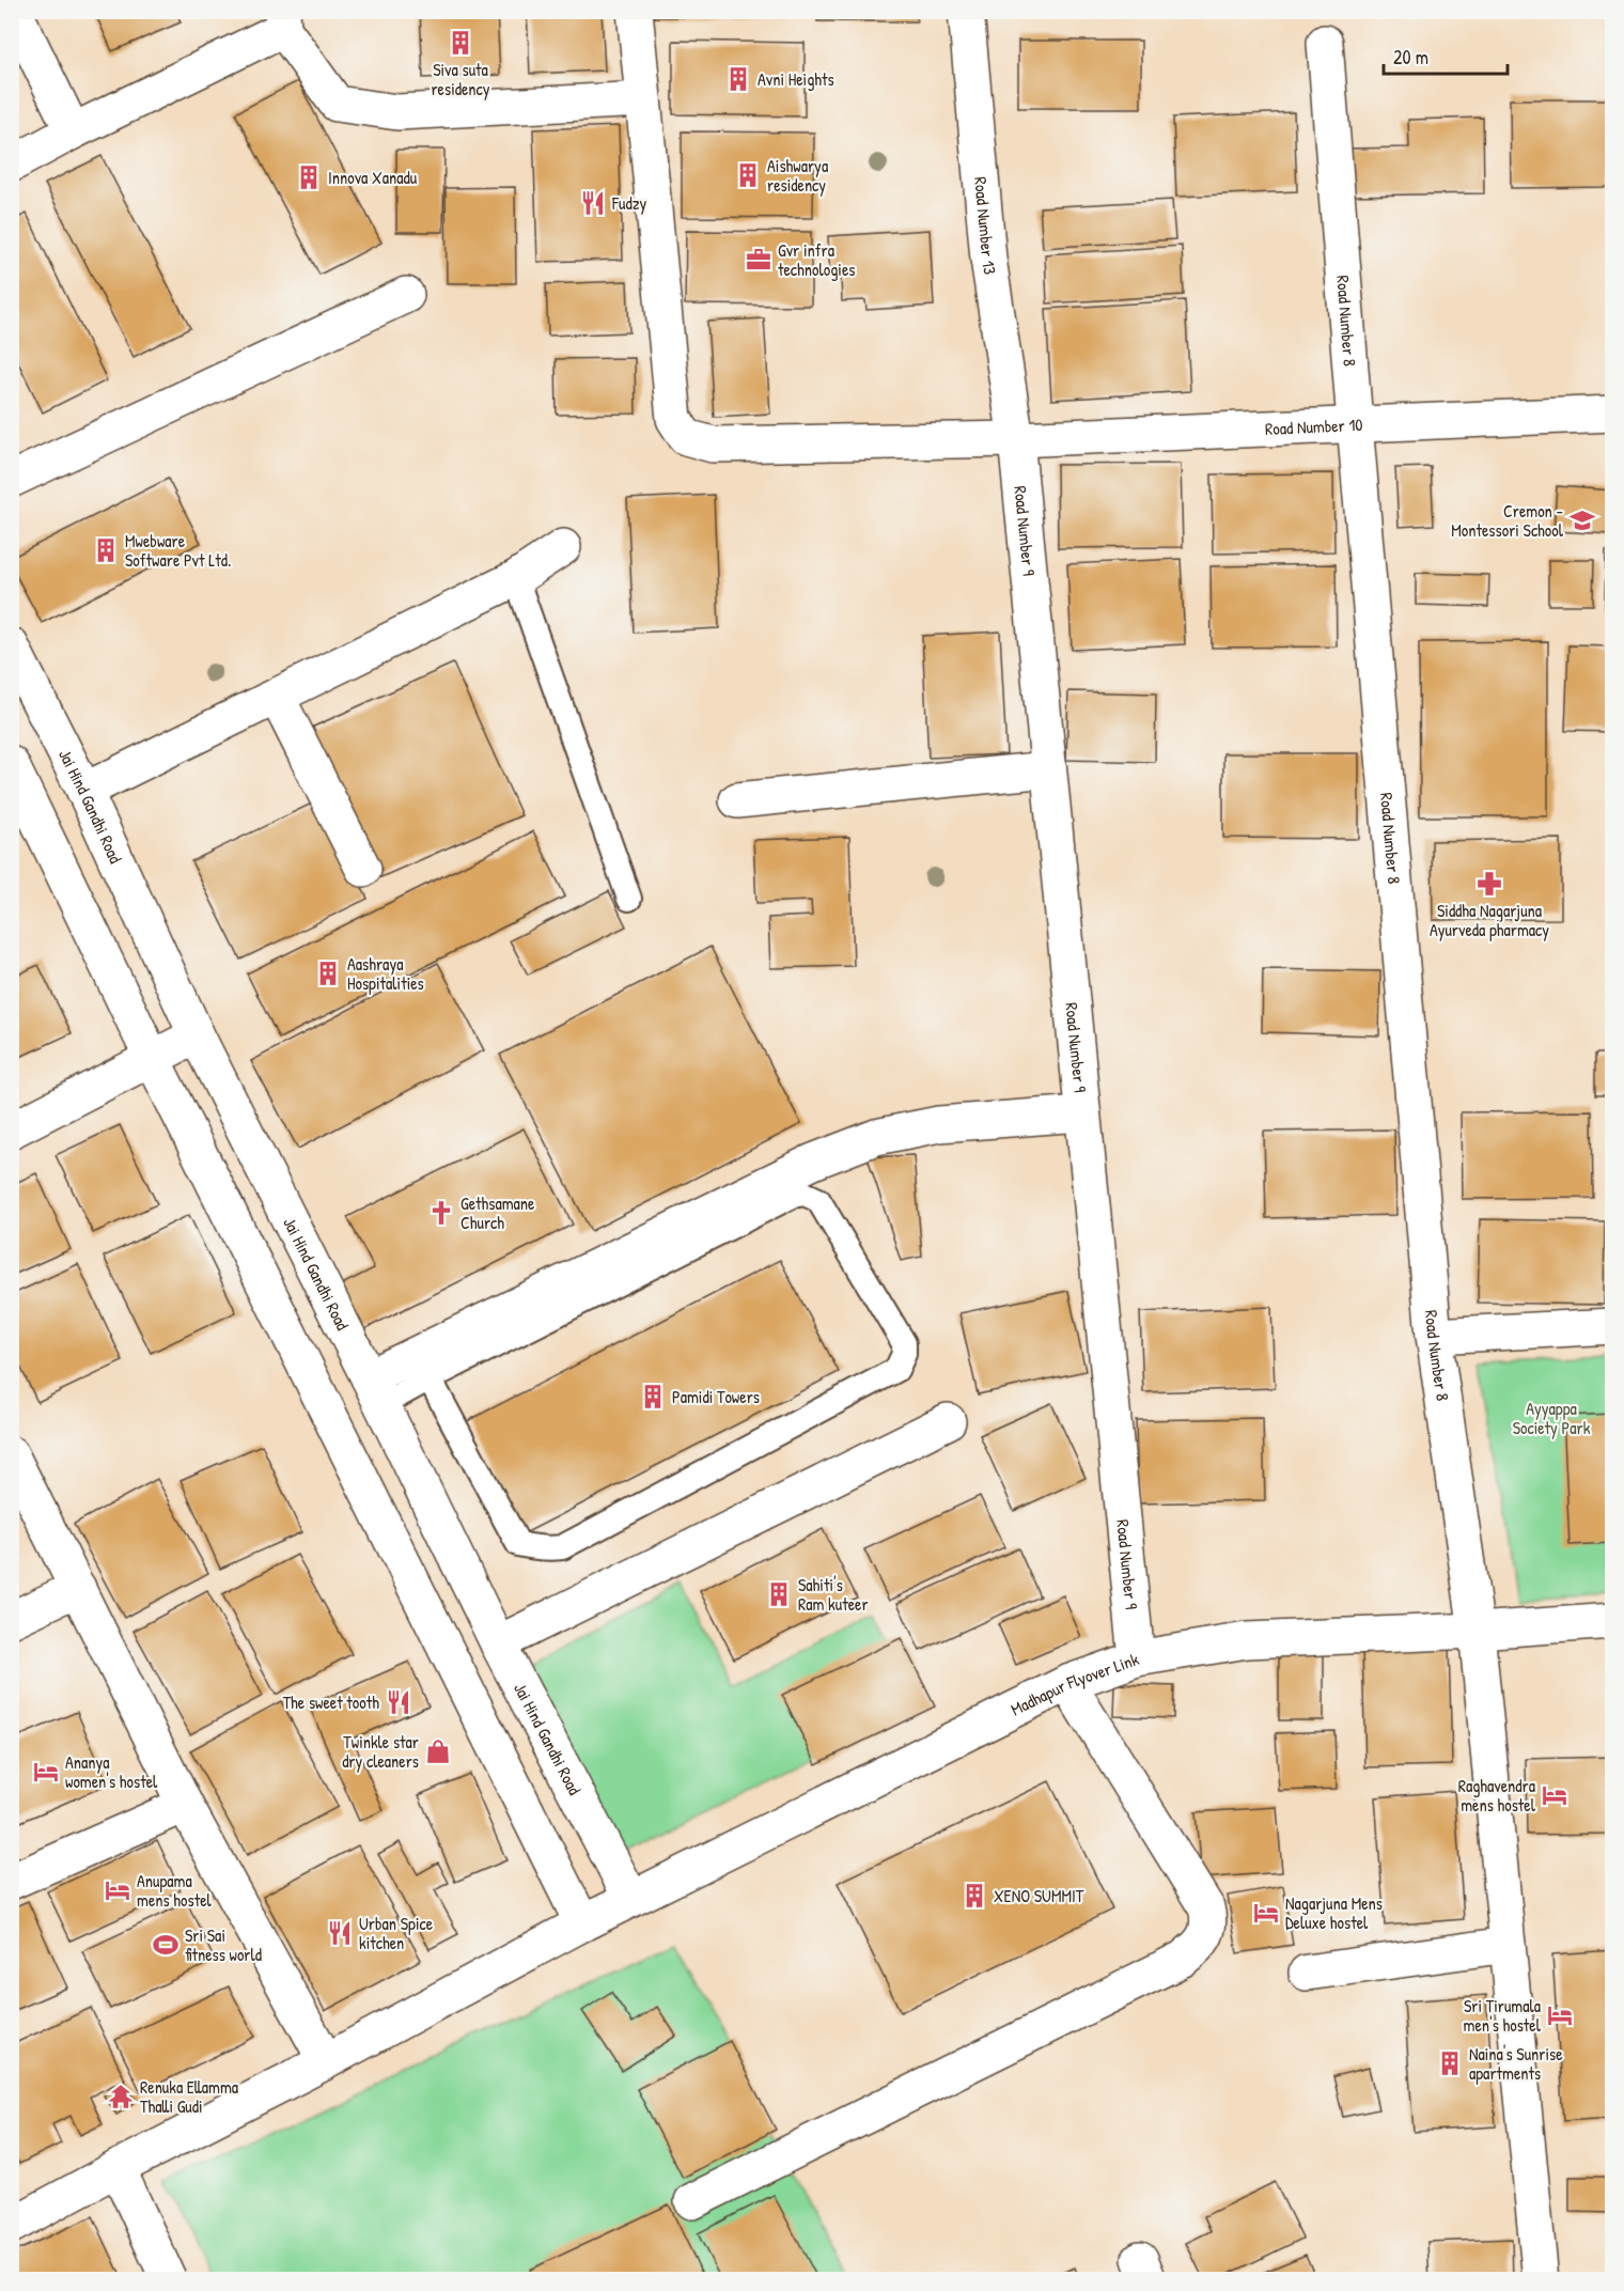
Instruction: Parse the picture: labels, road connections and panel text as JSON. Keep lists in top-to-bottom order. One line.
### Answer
{"streets":{"street":["Road Number 13","Road Number 8","Road Number 10","Road Number 9","Jai Hind Gandhi Road","Madhapur Flyover Link"]},"crossings":[["Road Number 13","Road Number 10"],["Road Number 13","Road Number 9"],["Road Number 8","Road Number 10"],["Road Number 8","Madhapur Flyover Link"],["Road Number 10","Road Number 9"],["Road Number 9","Madhapur Flyover Link"],["Jai Hind Gandhi Road","Madhapur Flyover Link"]],"parks":["Ayyappa Society Park"],"places":{"building":["Siva suta residency","Avni Heights","Aishwarya residency","Innova Xanadu","Mwebware Software Pvt Ltd.","Aashraya Hospitalities","Pamidi Towers","Sahiti's Ram kuteer","XENO SUMMIT","Naina's Sunrise apartments"],"restaurant":["Fudzy","The sweet tooth","Urban Spice kitchen"],"office":["Gvr infra technologies"],"school or university":["Cremon - Montessori School"],"pharmacy":["Siddha Nagarjuna Ayurveda pharmacy"],"church":["Gethsamane Church"],"shop":["Twinkle star dry cleaners"],"hotel":["Ananya women's hostel","Raghavendra mens hostel","Anupama mens hostel","Nagarjuna Mens Deluxe hostel","Sri Tirumala men's hostel"],"sports":["Sri Sai fitness world"],"temple":["Renuka Ellamma Thalli Gudi"]},"scale_bar":"20 m"}
